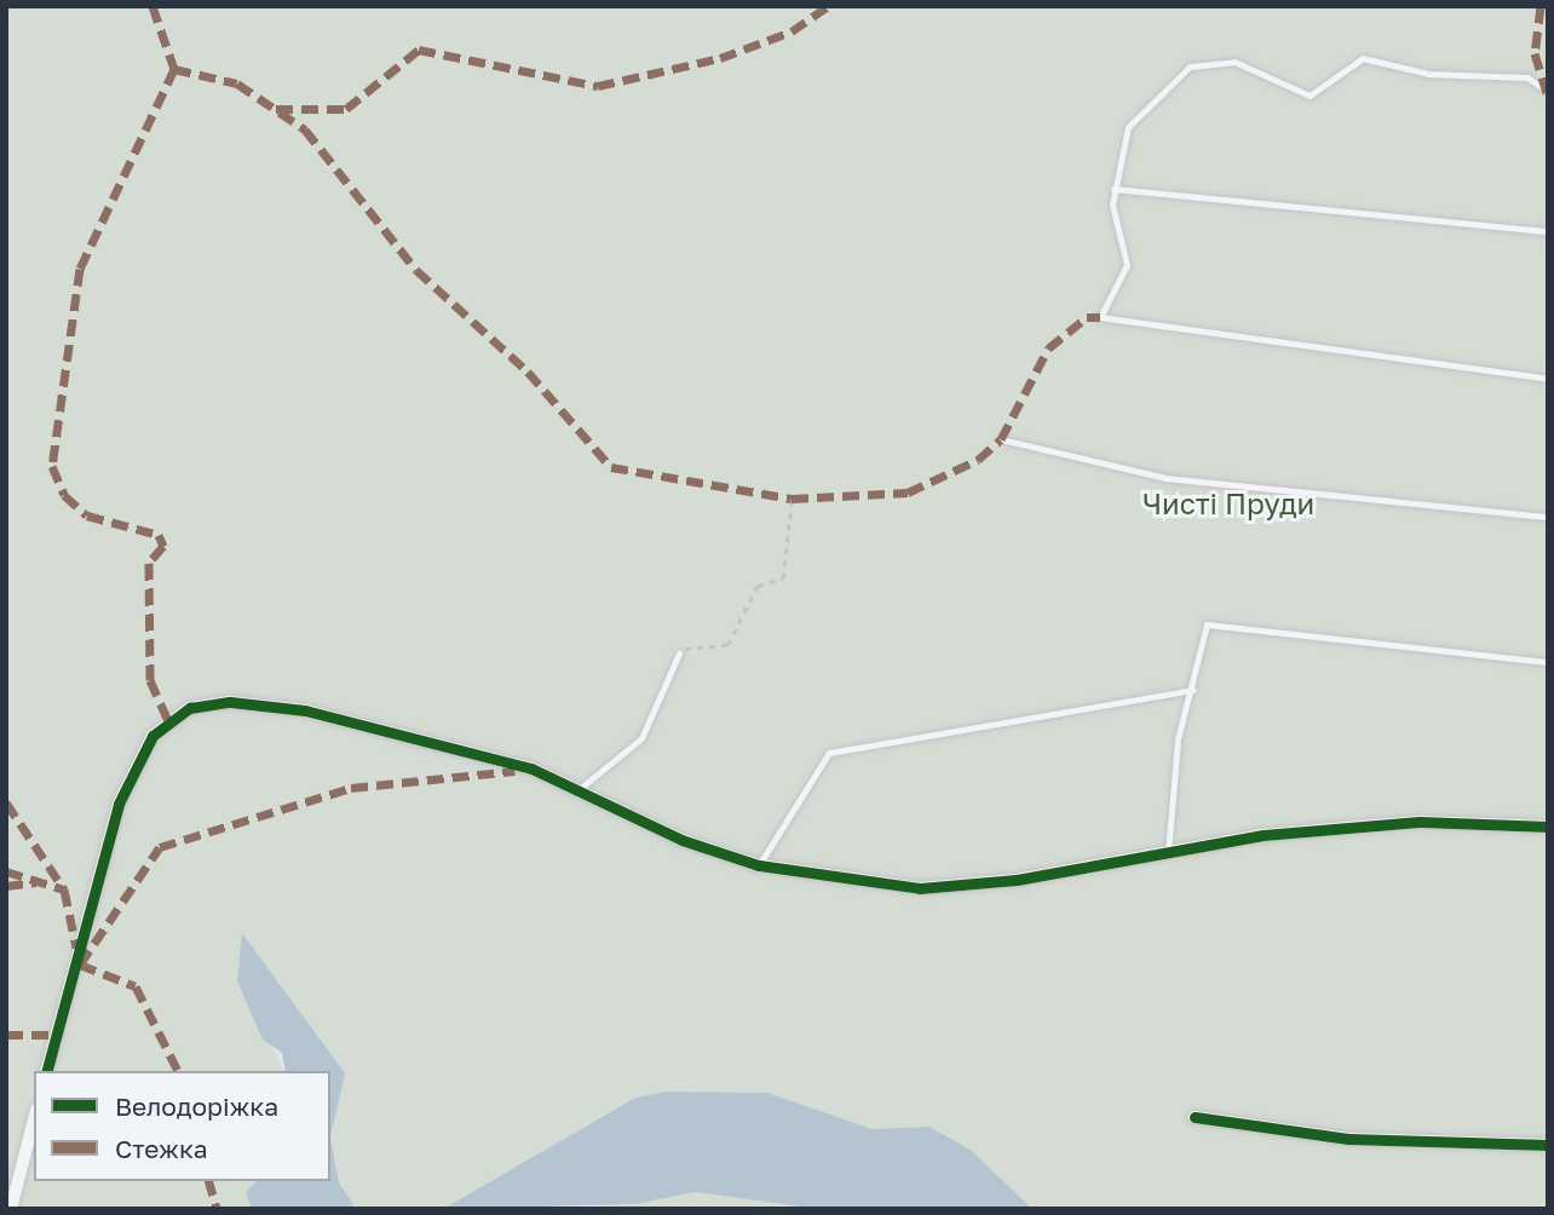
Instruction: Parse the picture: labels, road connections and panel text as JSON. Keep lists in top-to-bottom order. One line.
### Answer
{"parks":["Чисті Пруди"],"legend":["Велодоріжка","Стежка"]}
